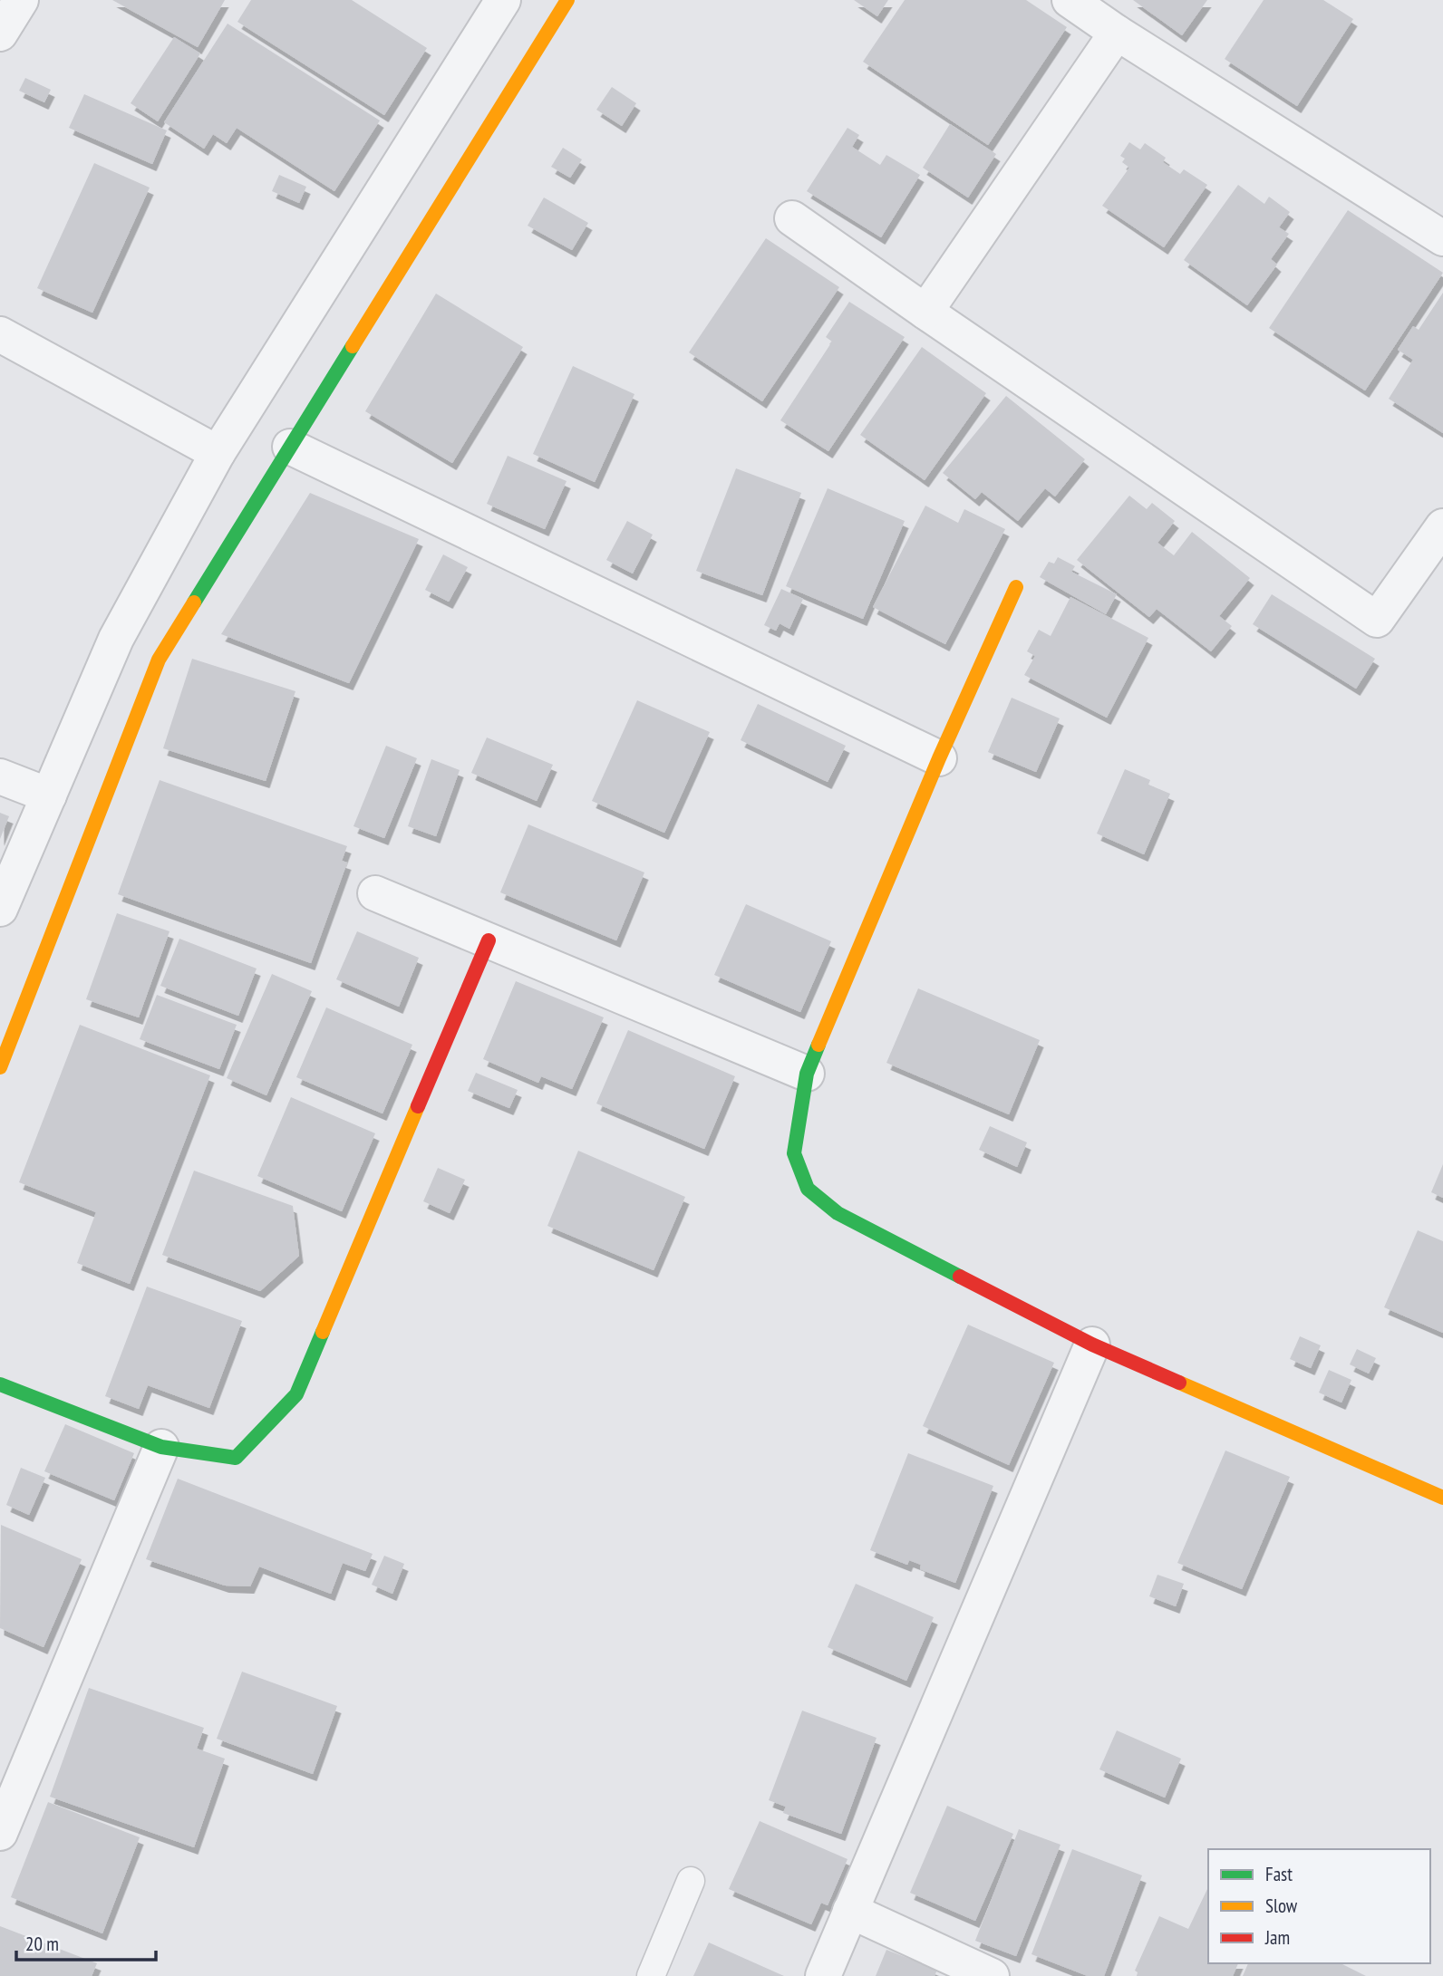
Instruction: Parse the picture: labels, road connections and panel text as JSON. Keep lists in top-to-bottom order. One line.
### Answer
{"legend":["Fast","Slow","Jam"],"scale_bar":"20 m"}
